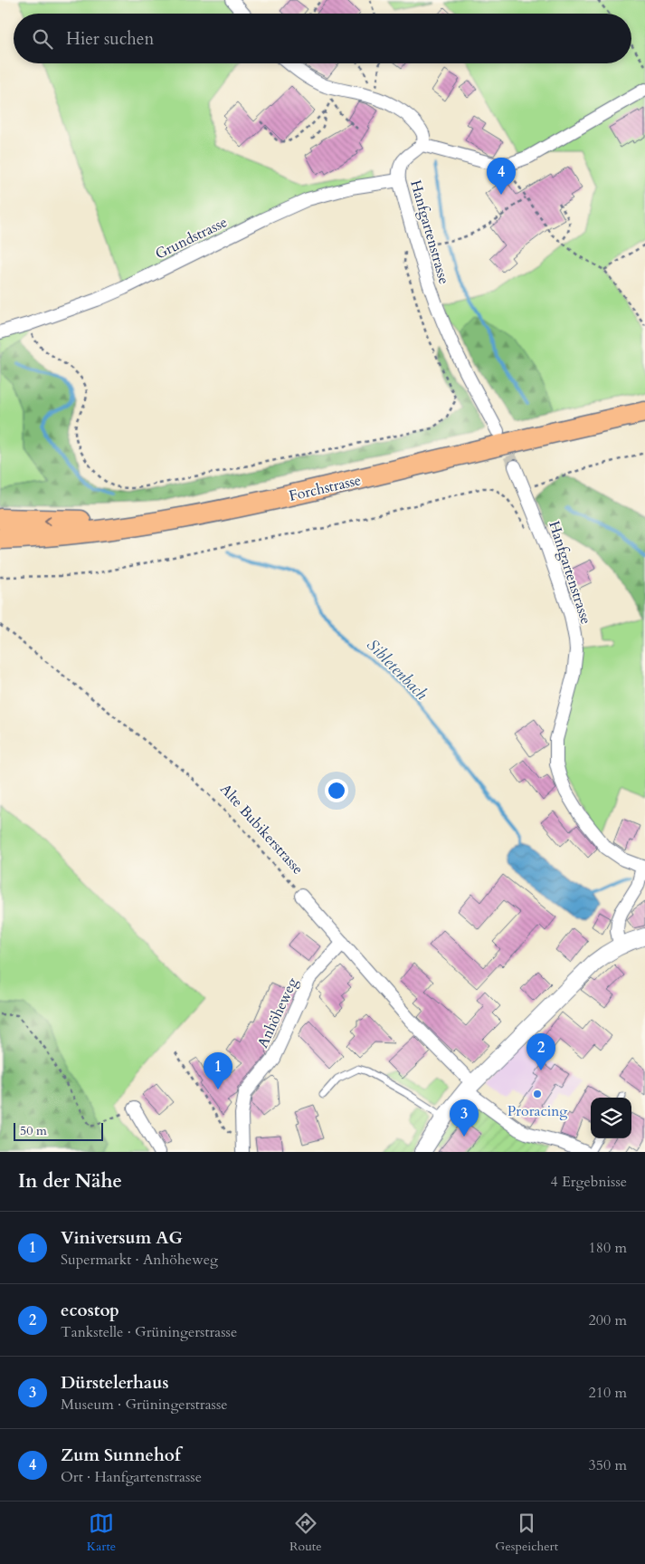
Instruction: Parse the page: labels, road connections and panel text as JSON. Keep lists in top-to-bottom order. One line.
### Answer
{"streets":{"highway":["Forchstrasse"],"street":["Hanfgartenstrasse","Grundstrasse","Alte Bubikerstrasse","Anhöheweg"]},"crossings":[["Hanfgartenstrasse","Grundstrasse"],["Alte Bubikerstrasse","Anhöheweg"]],"water":["Sibletenbach"],"places":["Proracing"],"scale_bar":"50 m","page":{"search":"Hier suchen","pins":["4","2","1","3"],"scale":"50 m","heading":["In der Nähe","4 Ergebnisse"],"list":[{"mark":"1","name":"Viniversum AG","note":"Supermarkt · Anhöheweg","value":"180 m"},{"mark":"2","name":"ecostop","note":"Tankstelle · Grüningerstrasse","value":"200 m"},{"mark":"3","name":"Dürstelerhaus","note":"Museum · Grüningerstrasse","value":"210 m"},{"mark":"4","name":"Zum Sunnehof","note":"Ort · Hanfgartenstrasse","value":"350 m"}],"nav":["Karte","Route","Gespeichert"]}}
